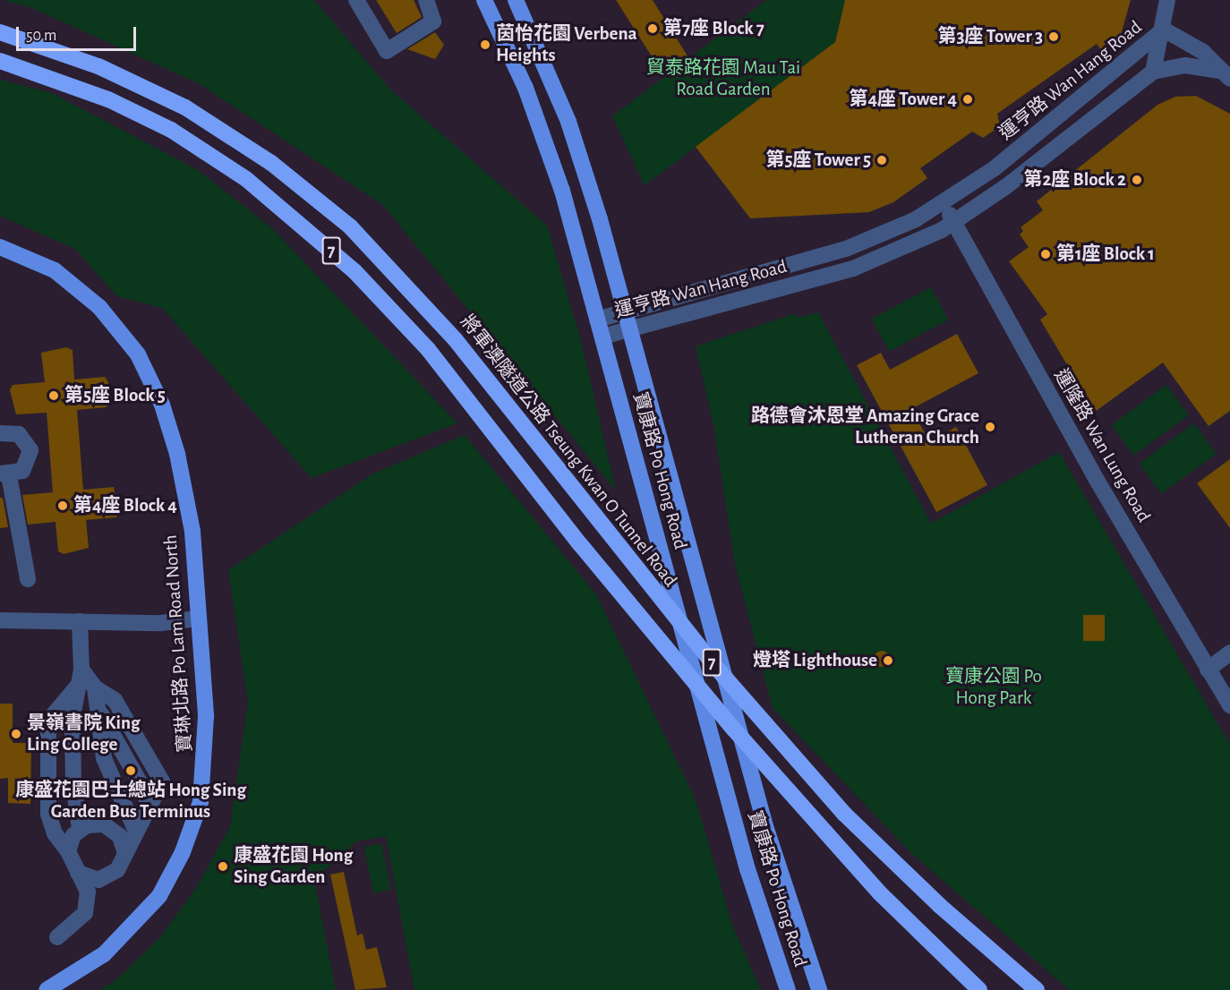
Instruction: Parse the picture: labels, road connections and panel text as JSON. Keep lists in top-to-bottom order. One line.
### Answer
{"streets":{"highway":["7","將軍澳隧道公路 Tseung Kwan O Tunnel Road"],"main road":["寶康路 Po Hong Road","寶琳北路 Po Lam Road North"],"street":["運亨路 Wan Hang Road","運隆路 Wan Lung Road"]},"crossings":[["運亨路 Wan Hang Road","運隆路 Wan Lung Road"],["運亨路 Wan Hang Road","寶康路 Po Hong Road"]],"parks":["貿泰路花園 Mau Tai Road Garden","寶康公園 Po Hong Park"],"places":["第7座 Block 7","第3座 Tower 3","茵怡花園 Verbena Heights","第4座 Tower 4","第5座 Tower 5","第2座 Block 2","第1座 Block 1","第5座 Block 5","路德會沐恩堂 Amazing Grace Lutheran Church","第4座 Block 4","燈塔 Lighthouse","景嶺書院 King Ling College","康盛花園巴士總站 Hong Sing Garden Bus Terminus","康盛花園 Hong Sing Garden"],"scale_bar":"50 m"}
